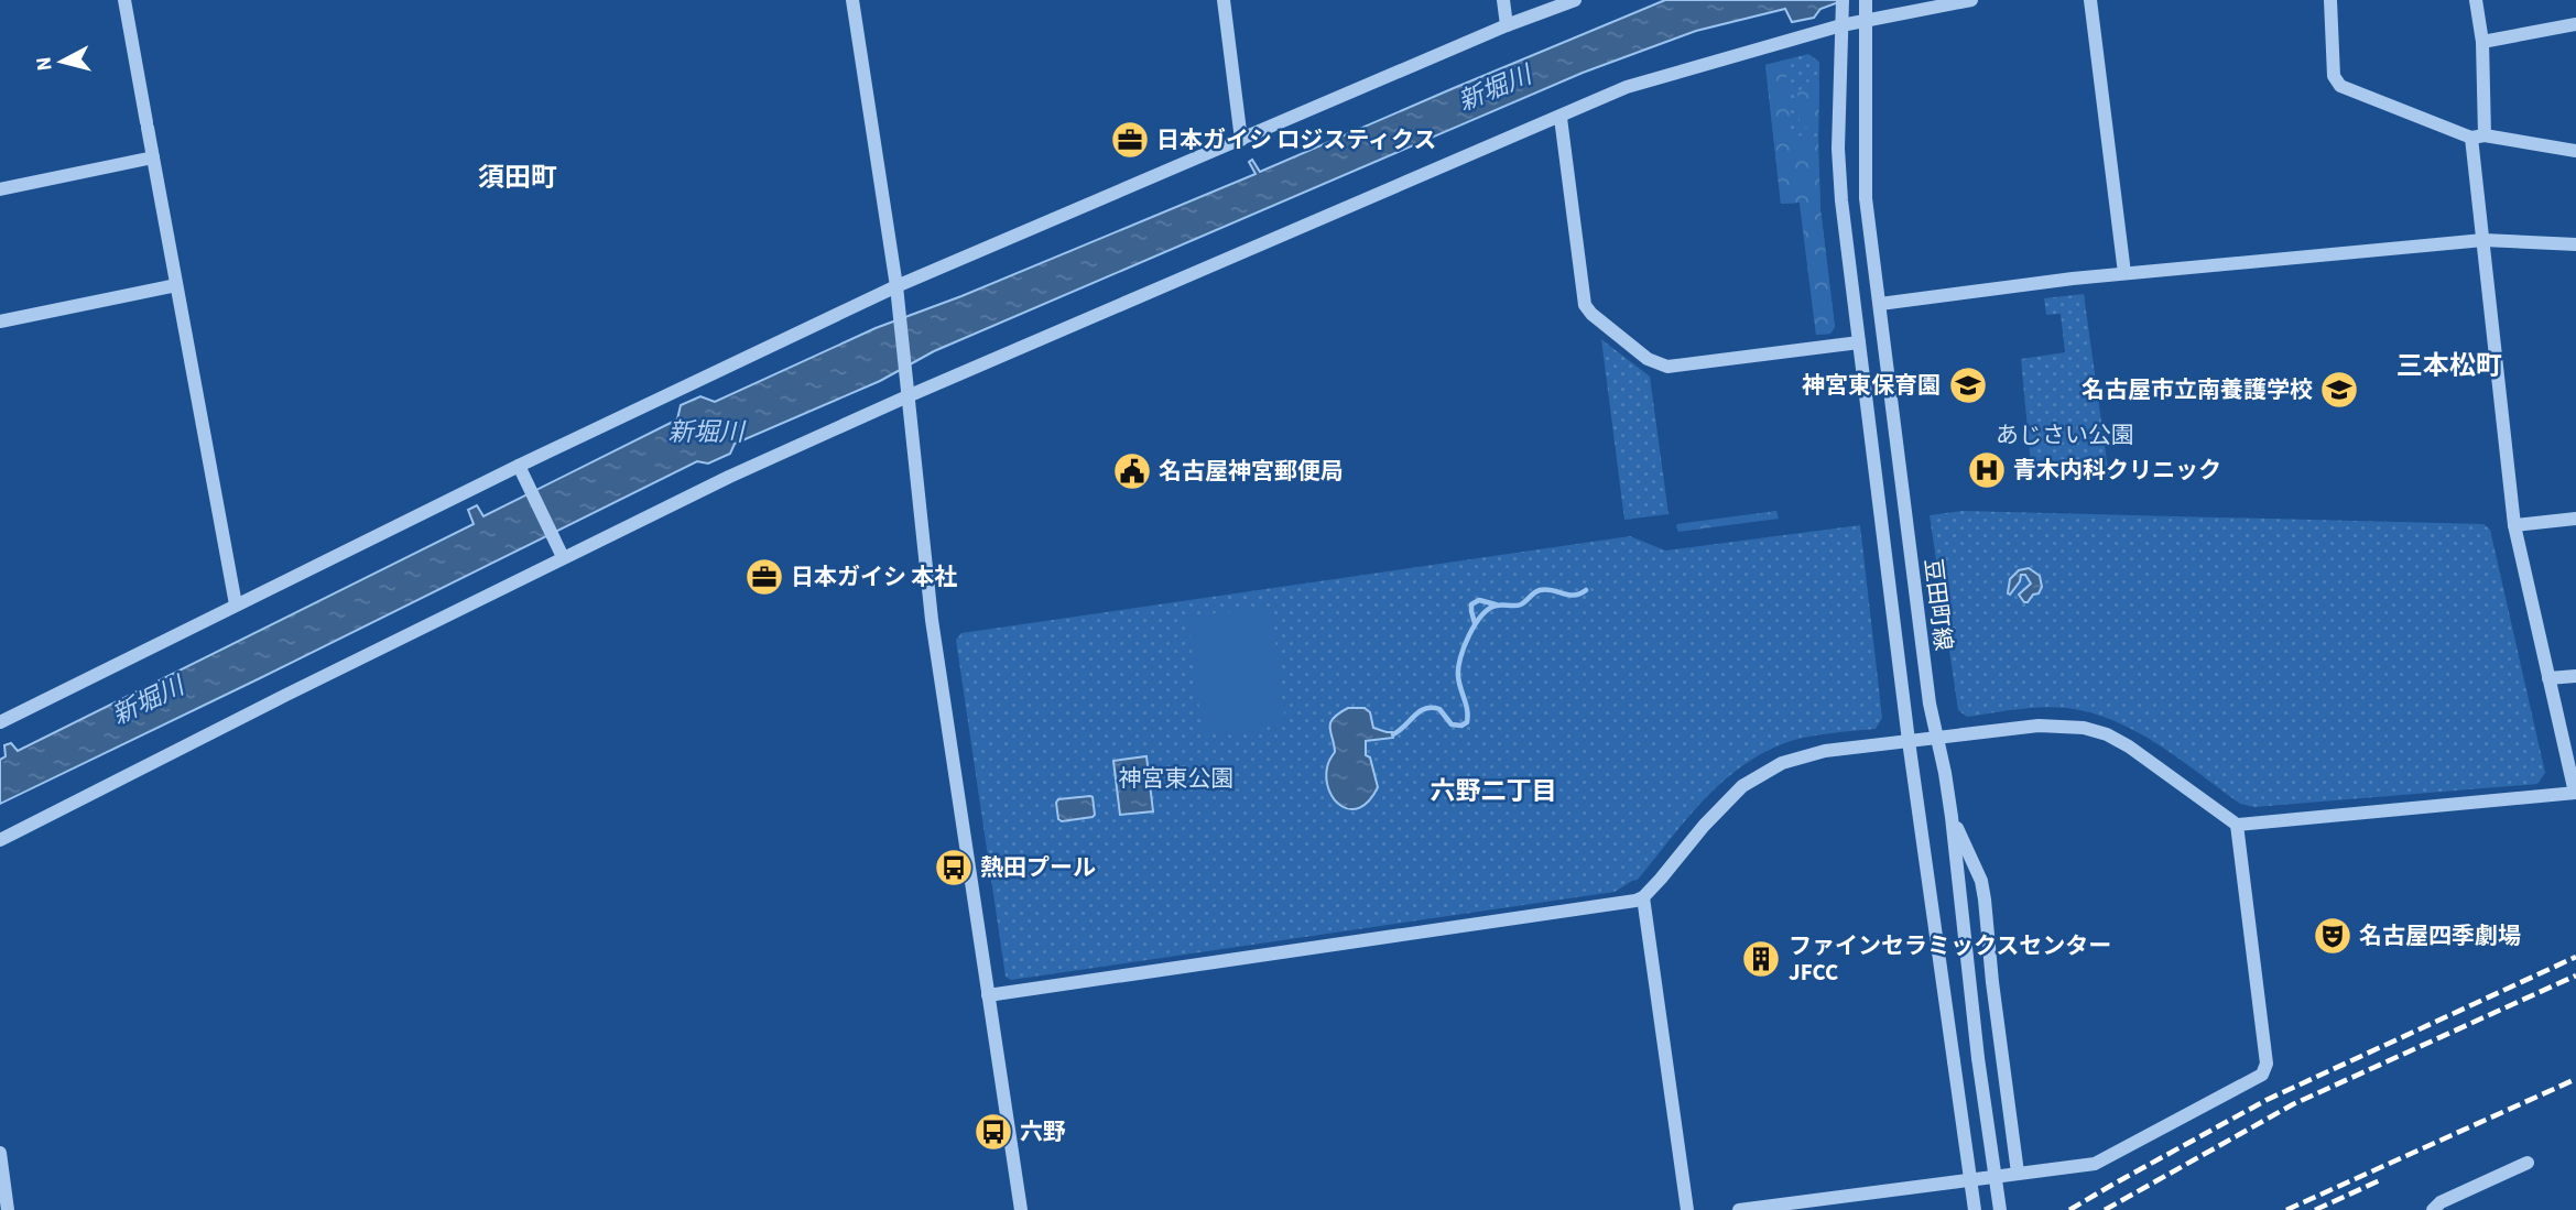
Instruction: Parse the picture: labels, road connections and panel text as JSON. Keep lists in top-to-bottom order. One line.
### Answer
{"streets":{"street":["豆田町線"]},"districts":["須田町","三本松町","六野二丁目"],"water":["新堀川"],"parks":["あじさい公園","神宮東公園"],"places":{"office":["日本ガイシ ロジスティクス","日本ガイシ 本社"],"school or university":["神宮東保育園","名古屋市立南養護学校"],"hospital":["青木内科クリニック"],"public building":["名古屋神宮郵便局"],"bus stop":["熱田プール","六野"],"theatre":["名古屋四季劇場"],"building":["ファインセラミックスセンター JFCC"]},"north":"left"}
